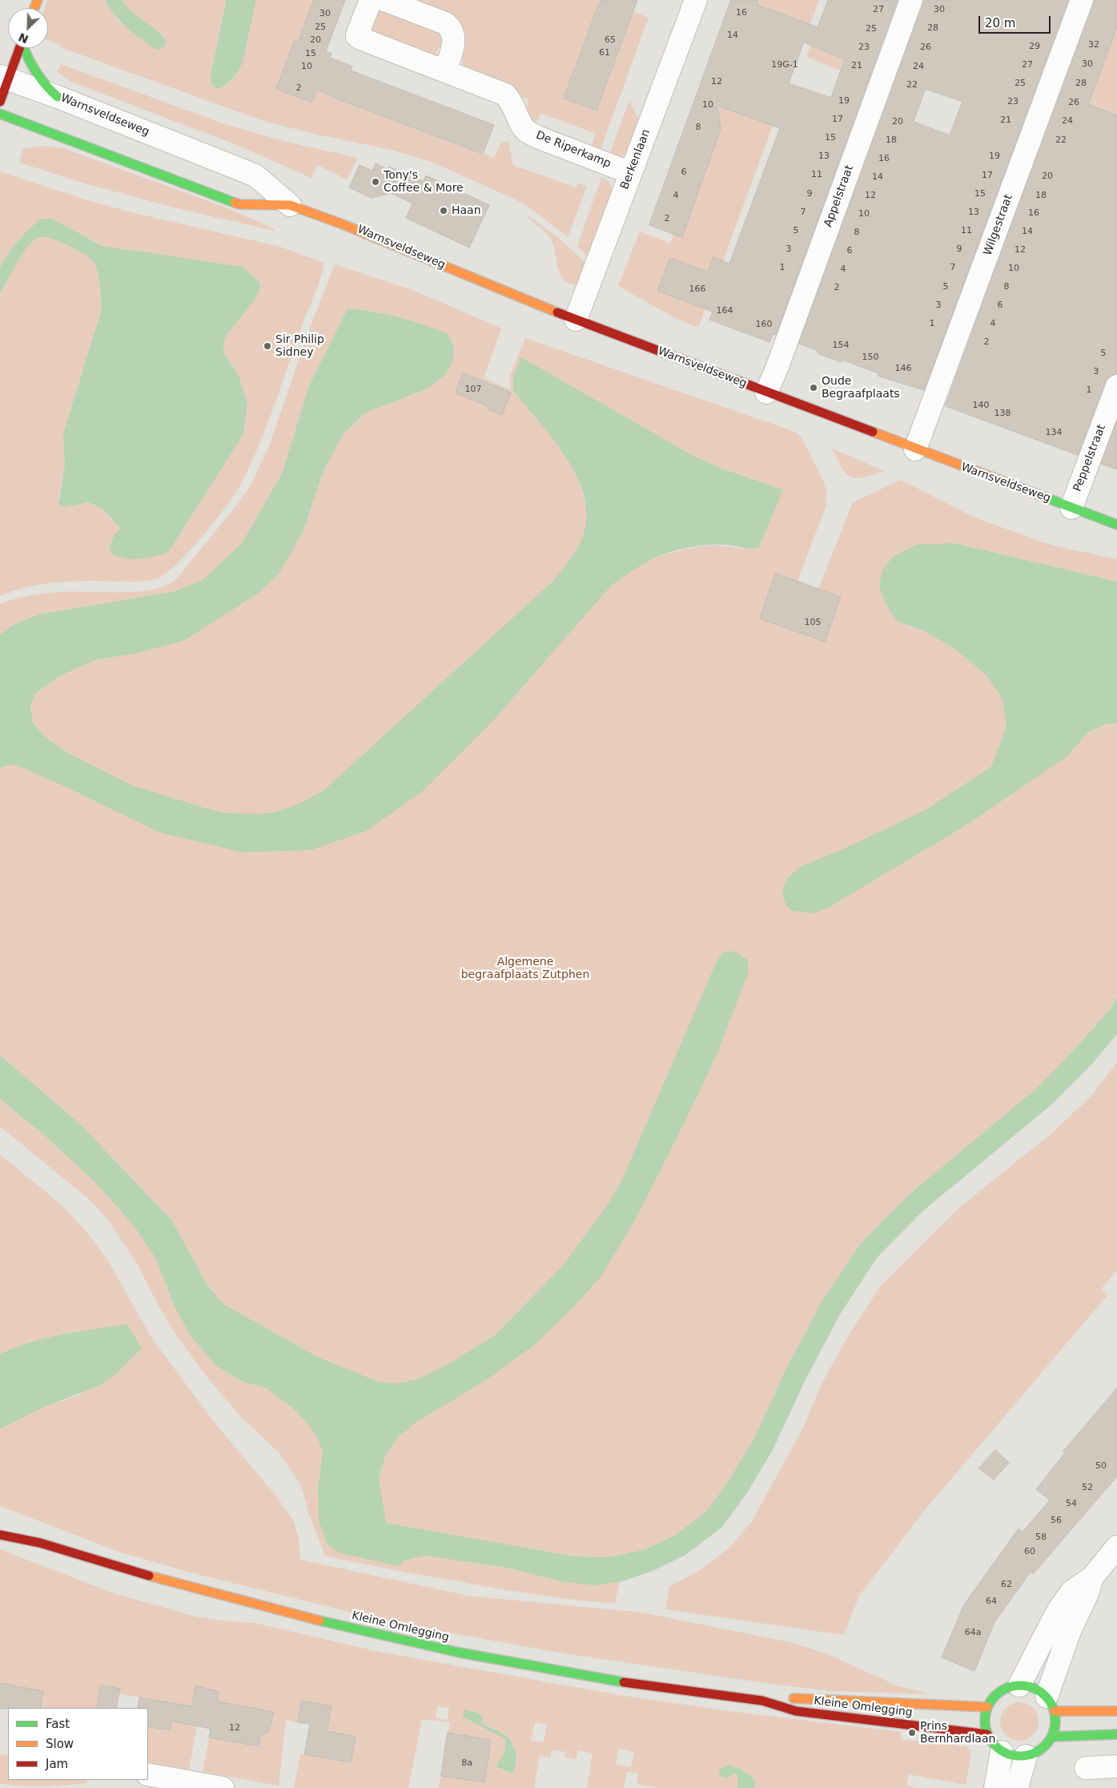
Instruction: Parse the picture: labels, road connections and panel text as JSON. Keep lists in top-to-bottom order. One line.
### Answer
{"streets":{"street":["Warnsveldseweg","De Riperkamp","Berkenlaan","Appelstraat","Wilgestraat","Peppelstraat","Kleine Omlegging"]},"crossings":[["Warnsveldseweg","Berkenlaan"],["Warnsveldseweg","Appelstraat"],["Warnsveldseweg","Wilgestraat"],["Warnsveldseweg","Peppelstraat"],["De Riperkamp","Berkenlaan"]],"parks":["Algemene begraafplaats Zutphen"],"places":["Tony's Coffee & More","Haan","Sir Philip Sidney","Oude Begraafplaats","Prins Bernhardlaan"],"house_numbers":["27","30","16","30","25","28","25","14","20","65","32","29","23","26","61","15","30","19G-1","27","21","10","24","12","25","28","22","2","19","23","26","10","17","21","24","20","8","15","18","22","13","19","16","6","11","17","20","14","9","15","4","12","18","7","13","16","10","2","5","11","14","8","3","9","12","6","1","7","10","4","5","8","2","166","3","6","164","1","4","160","2","154","5","150","146","3","107","1","140","138","134","105","50","52","54","56","58","60","62","64","64a","12","8a"],"legend":["Fast","Slow","Jam"],"scale_bar":"20 m","north":"bottom left"}
